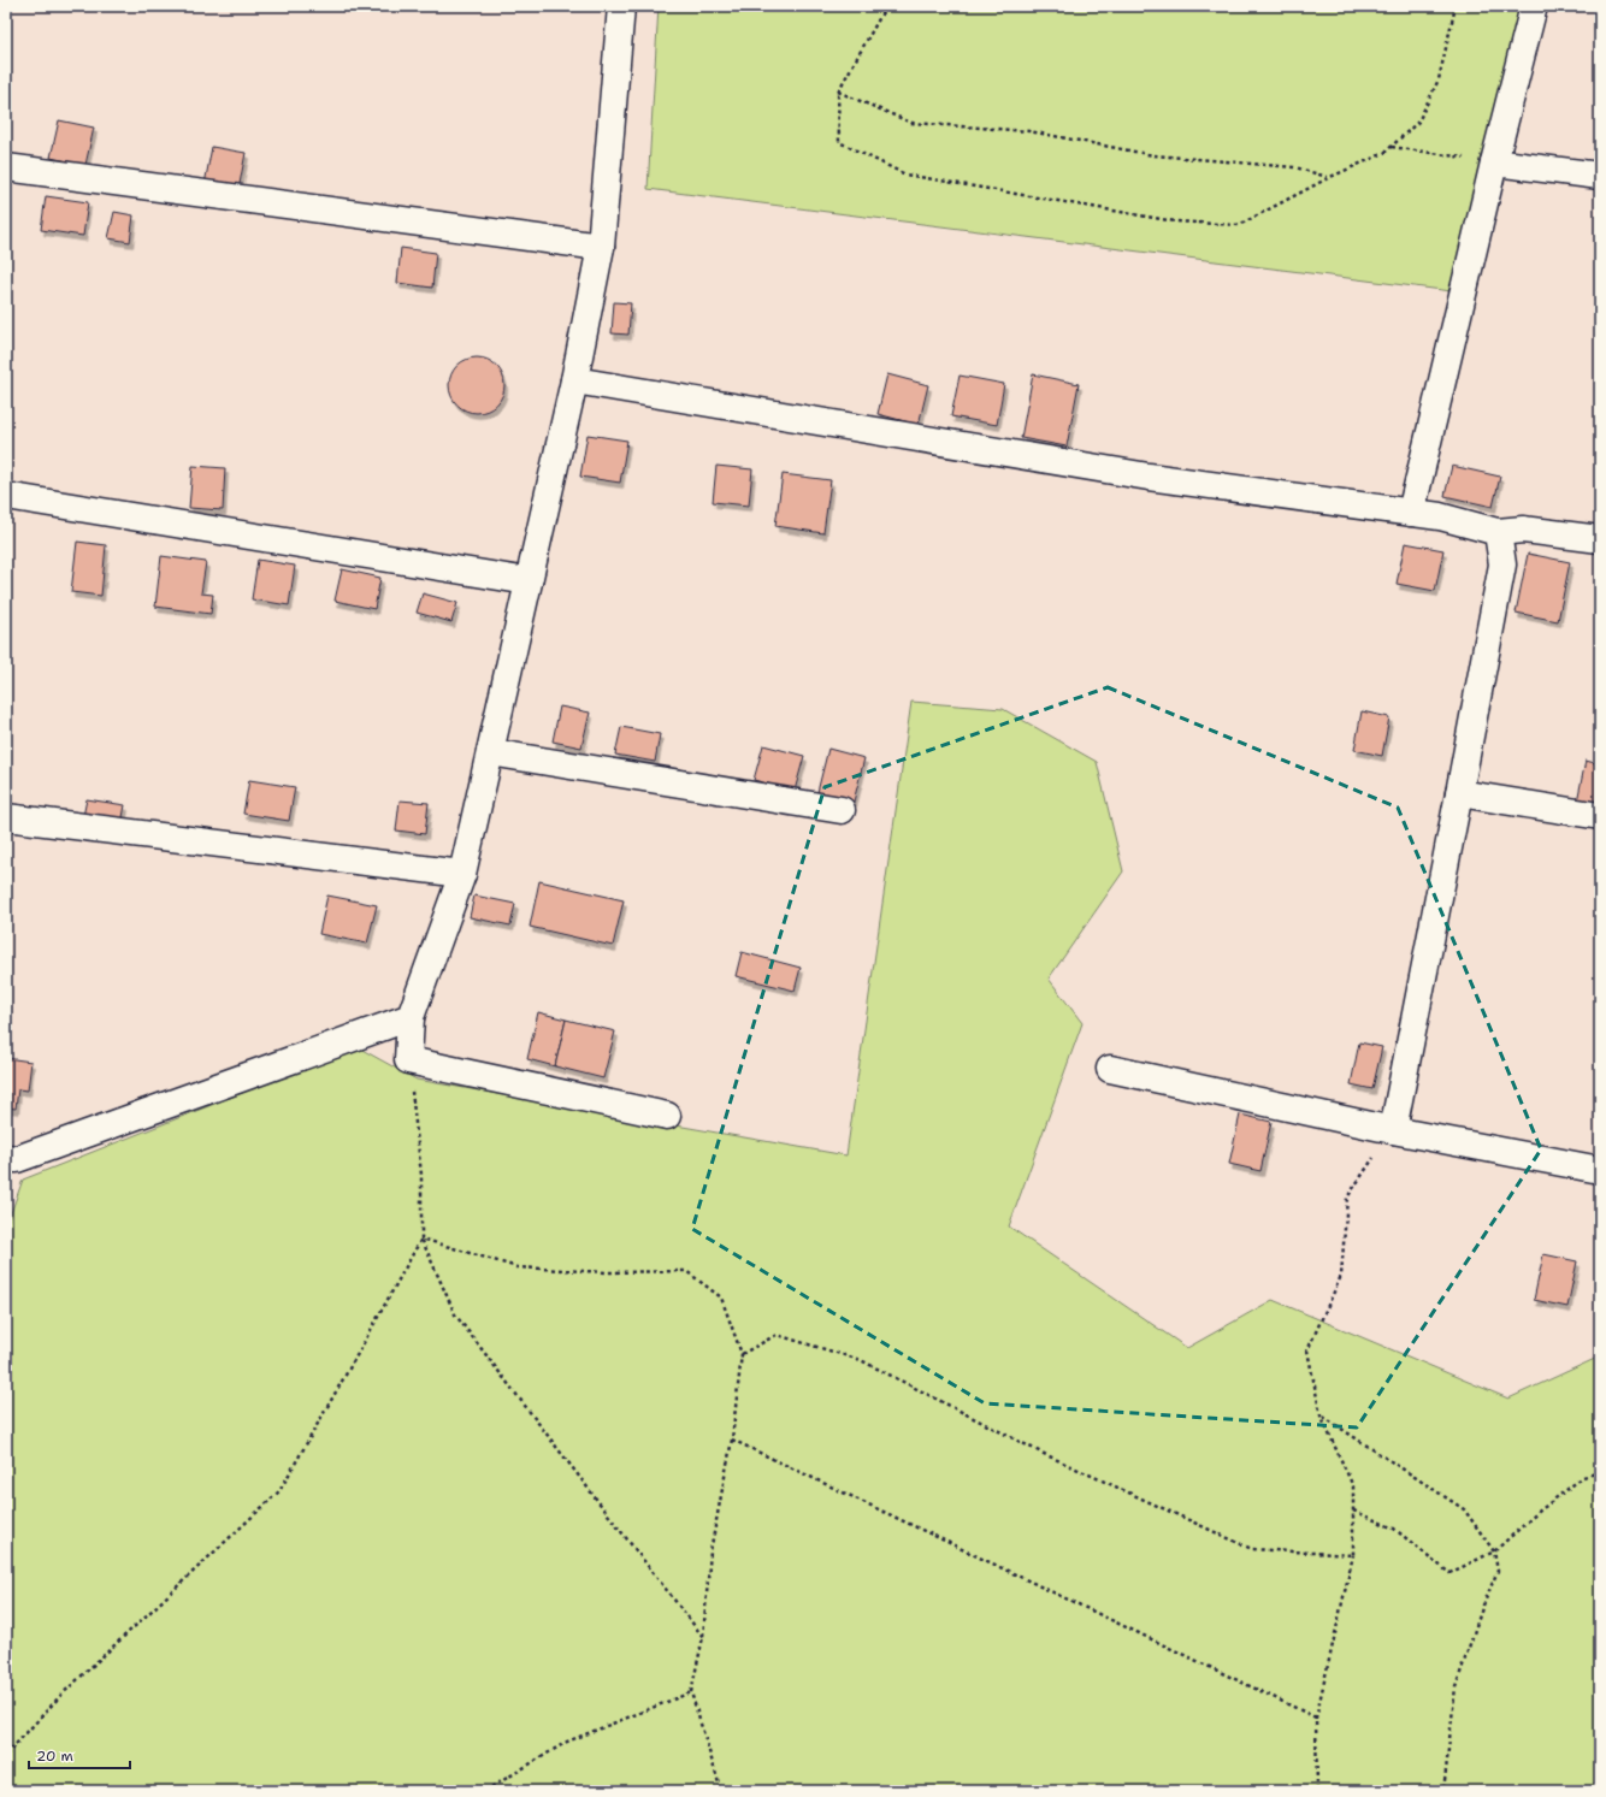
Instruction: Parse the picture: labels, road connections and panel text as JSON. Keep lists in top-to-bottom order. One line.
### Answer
{"scale_bar":"20 m"}
